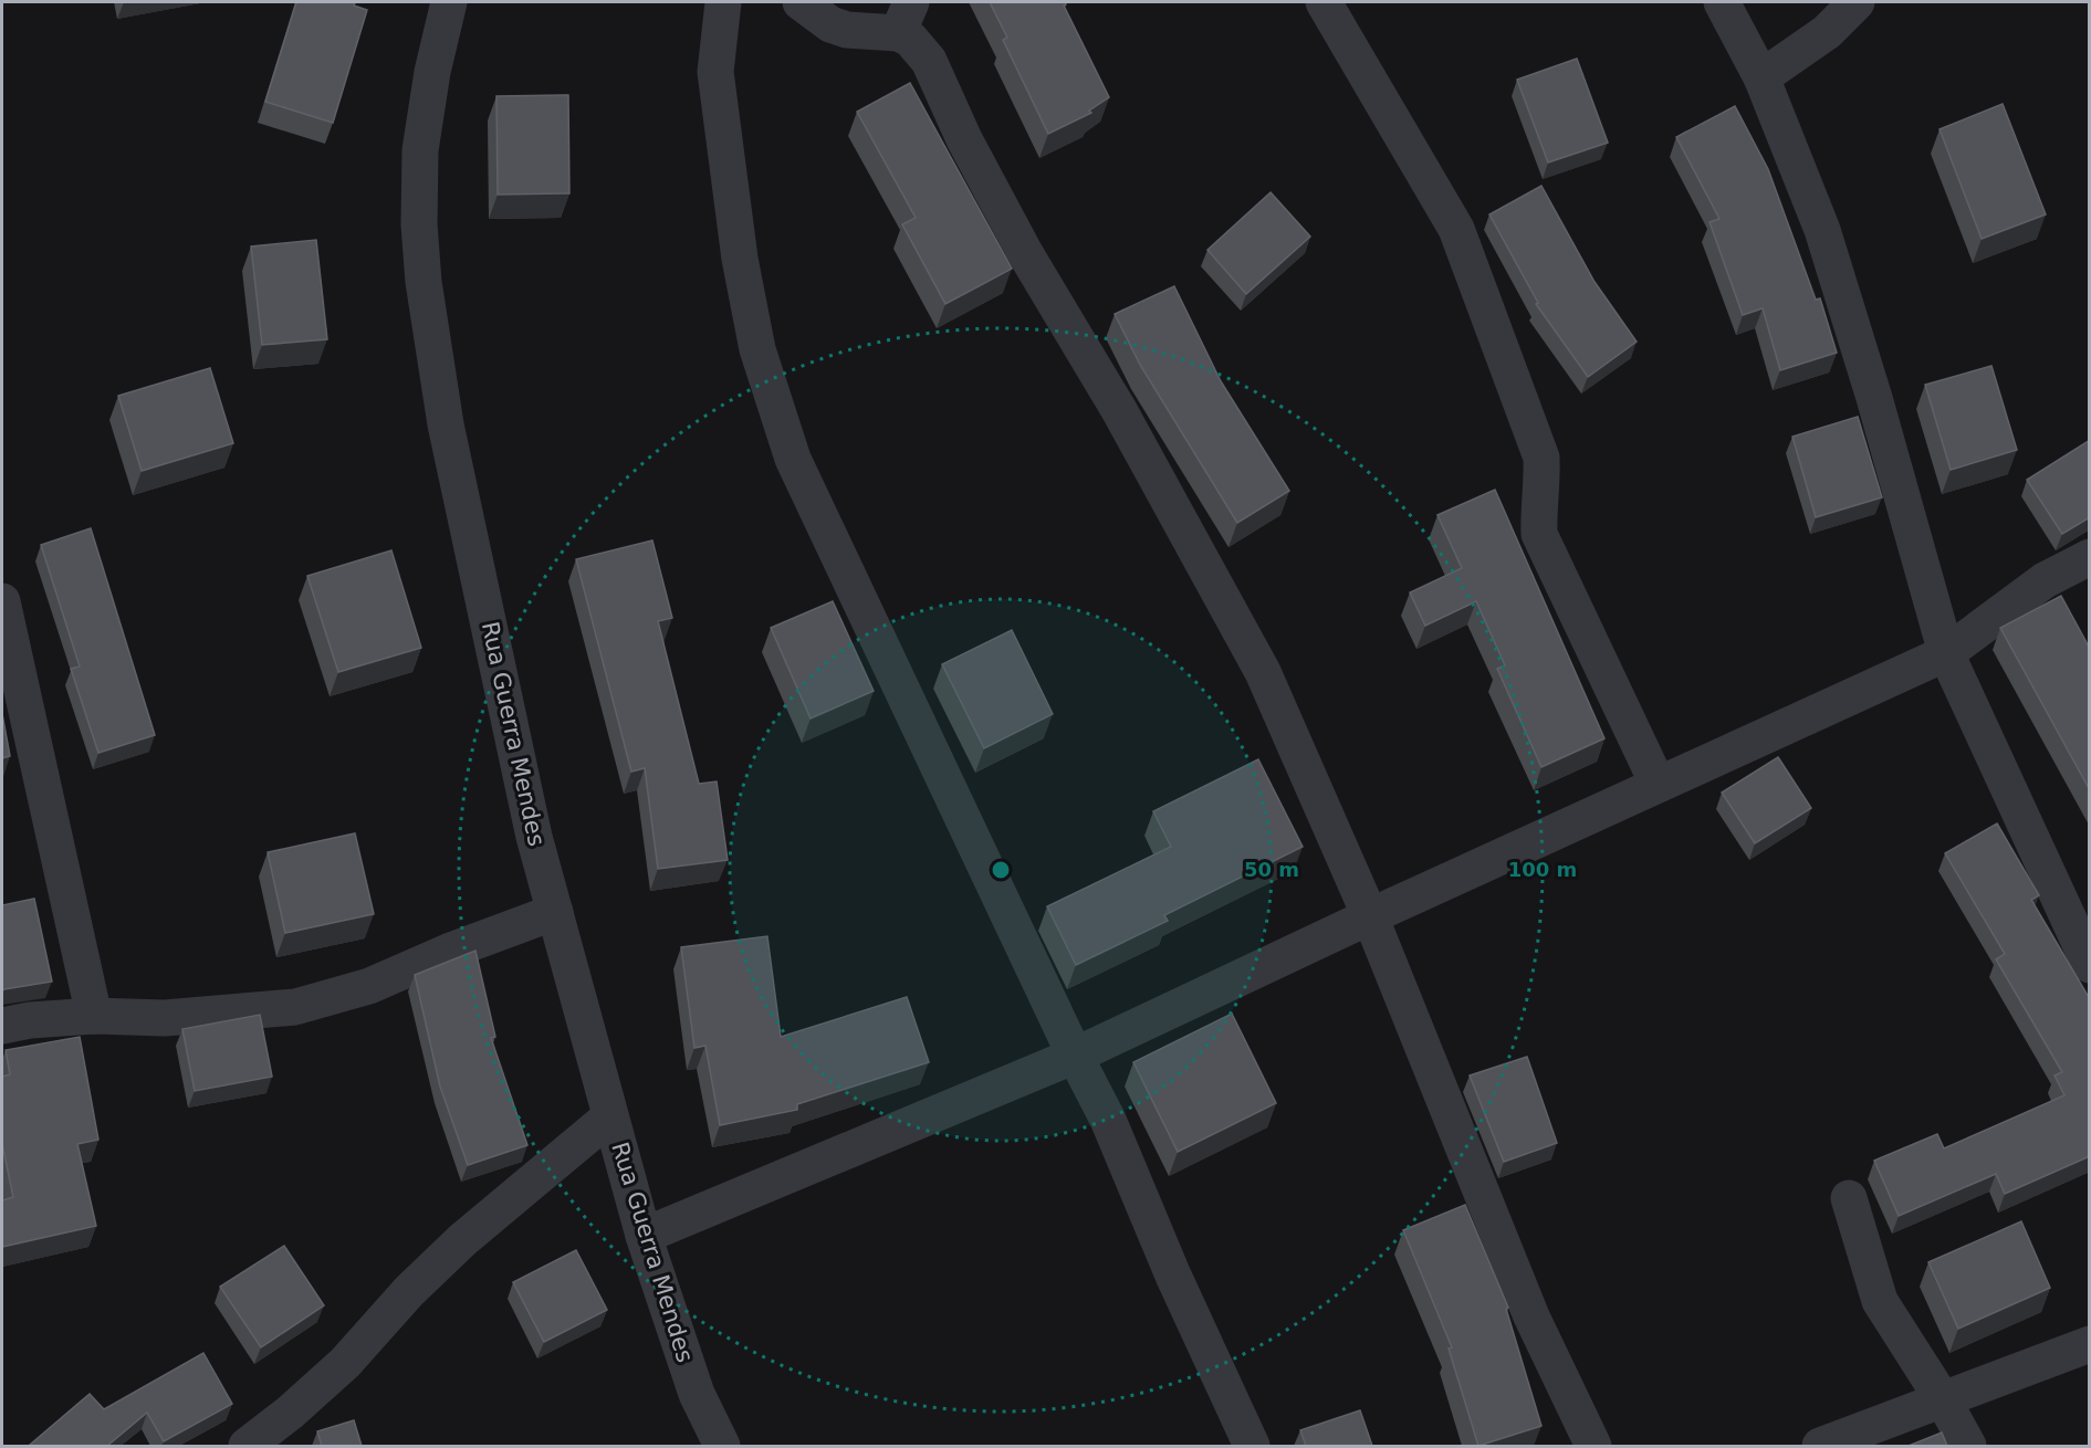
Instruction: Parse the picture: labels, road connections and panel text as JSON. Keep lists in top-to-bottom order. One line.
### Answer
{"streets":{"street":["Rua Guerra Mendes"]},"rings":["50 m","100 m"]}
